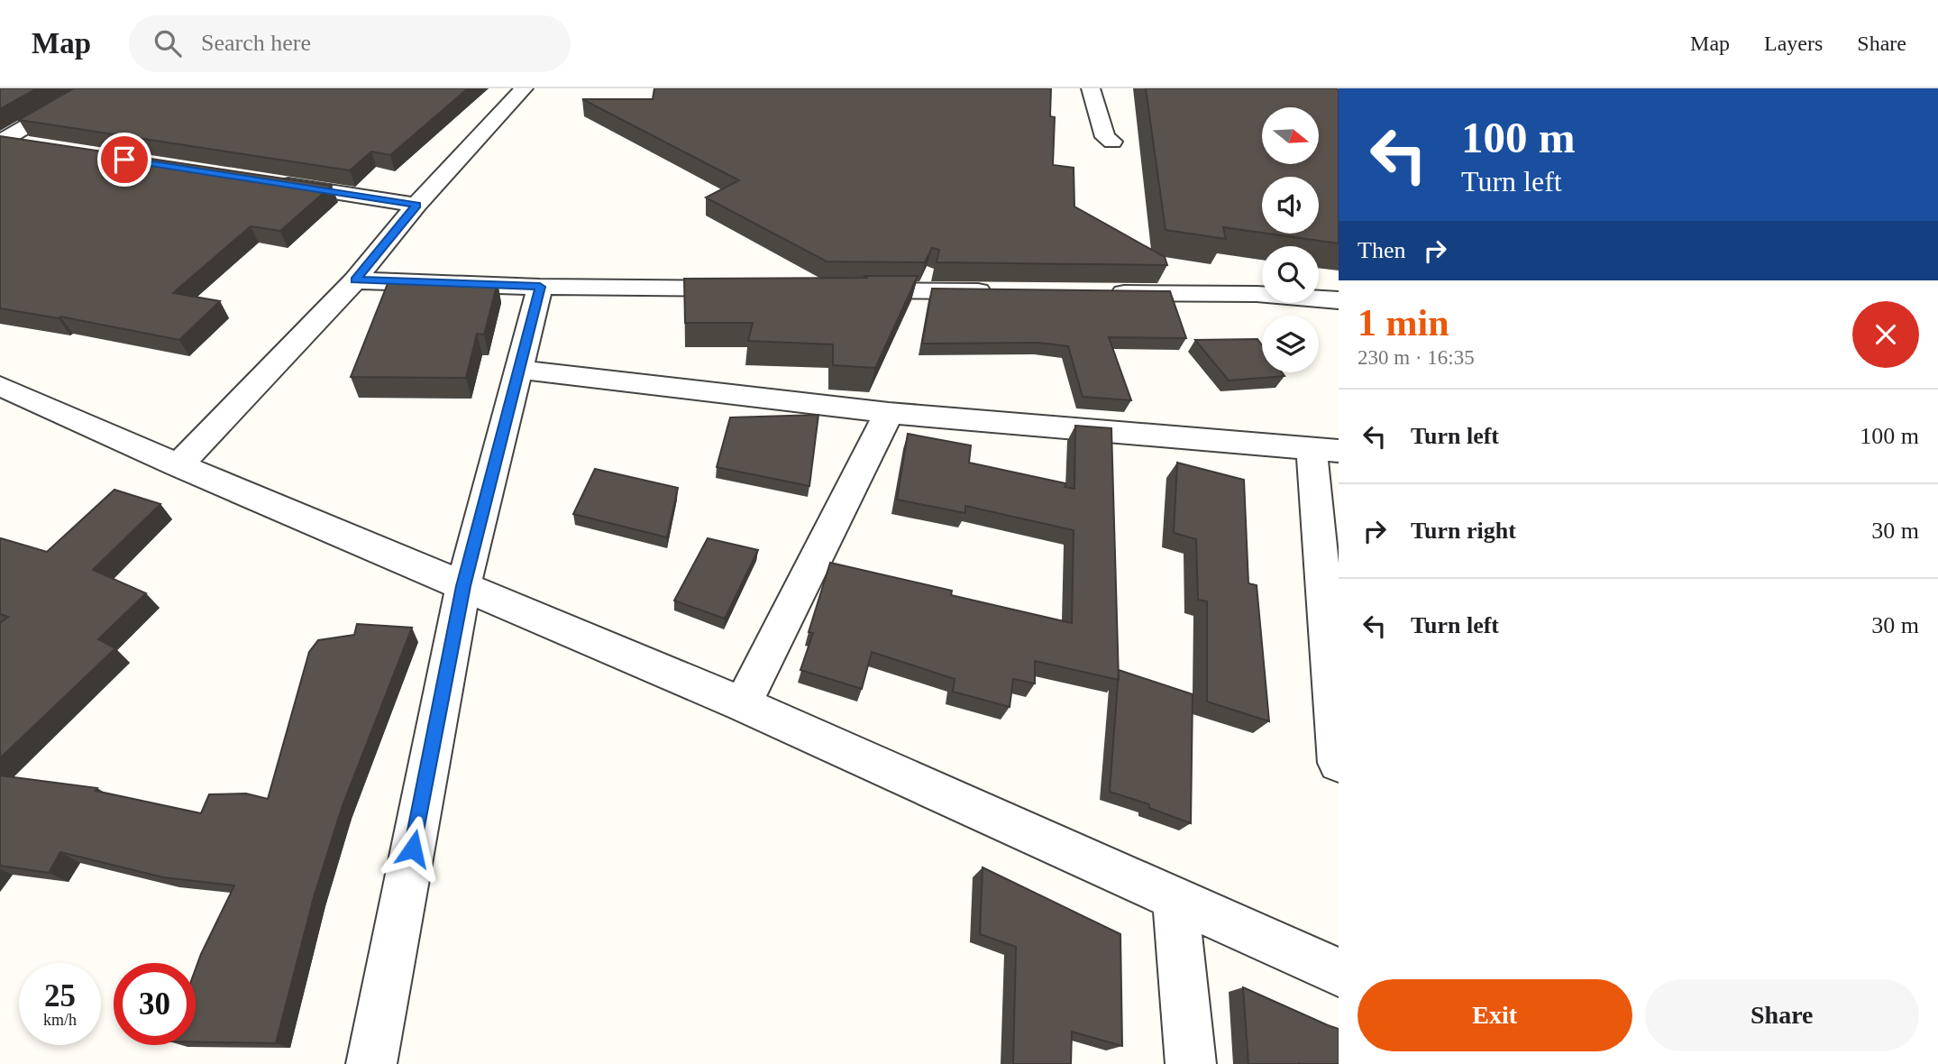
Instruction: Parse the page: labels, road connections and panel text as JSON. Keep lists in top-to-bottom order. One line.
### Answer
{"north":"right","page":{"header":"Map","search":"Search here","nav":["Map","Layers","Share"],"turn":["100 m","Turn left"],"then":"Then","heading":["1 min","230 m · 16:35"],"list":[{"name":"Turn left","value":"100 m"},{"name":"Turn right","value":"30 m"},{"name":"Turn left","value":"30 m"}],"speed":"25 km/h","limit":"30","buttons":["Exit","Share"]}}
